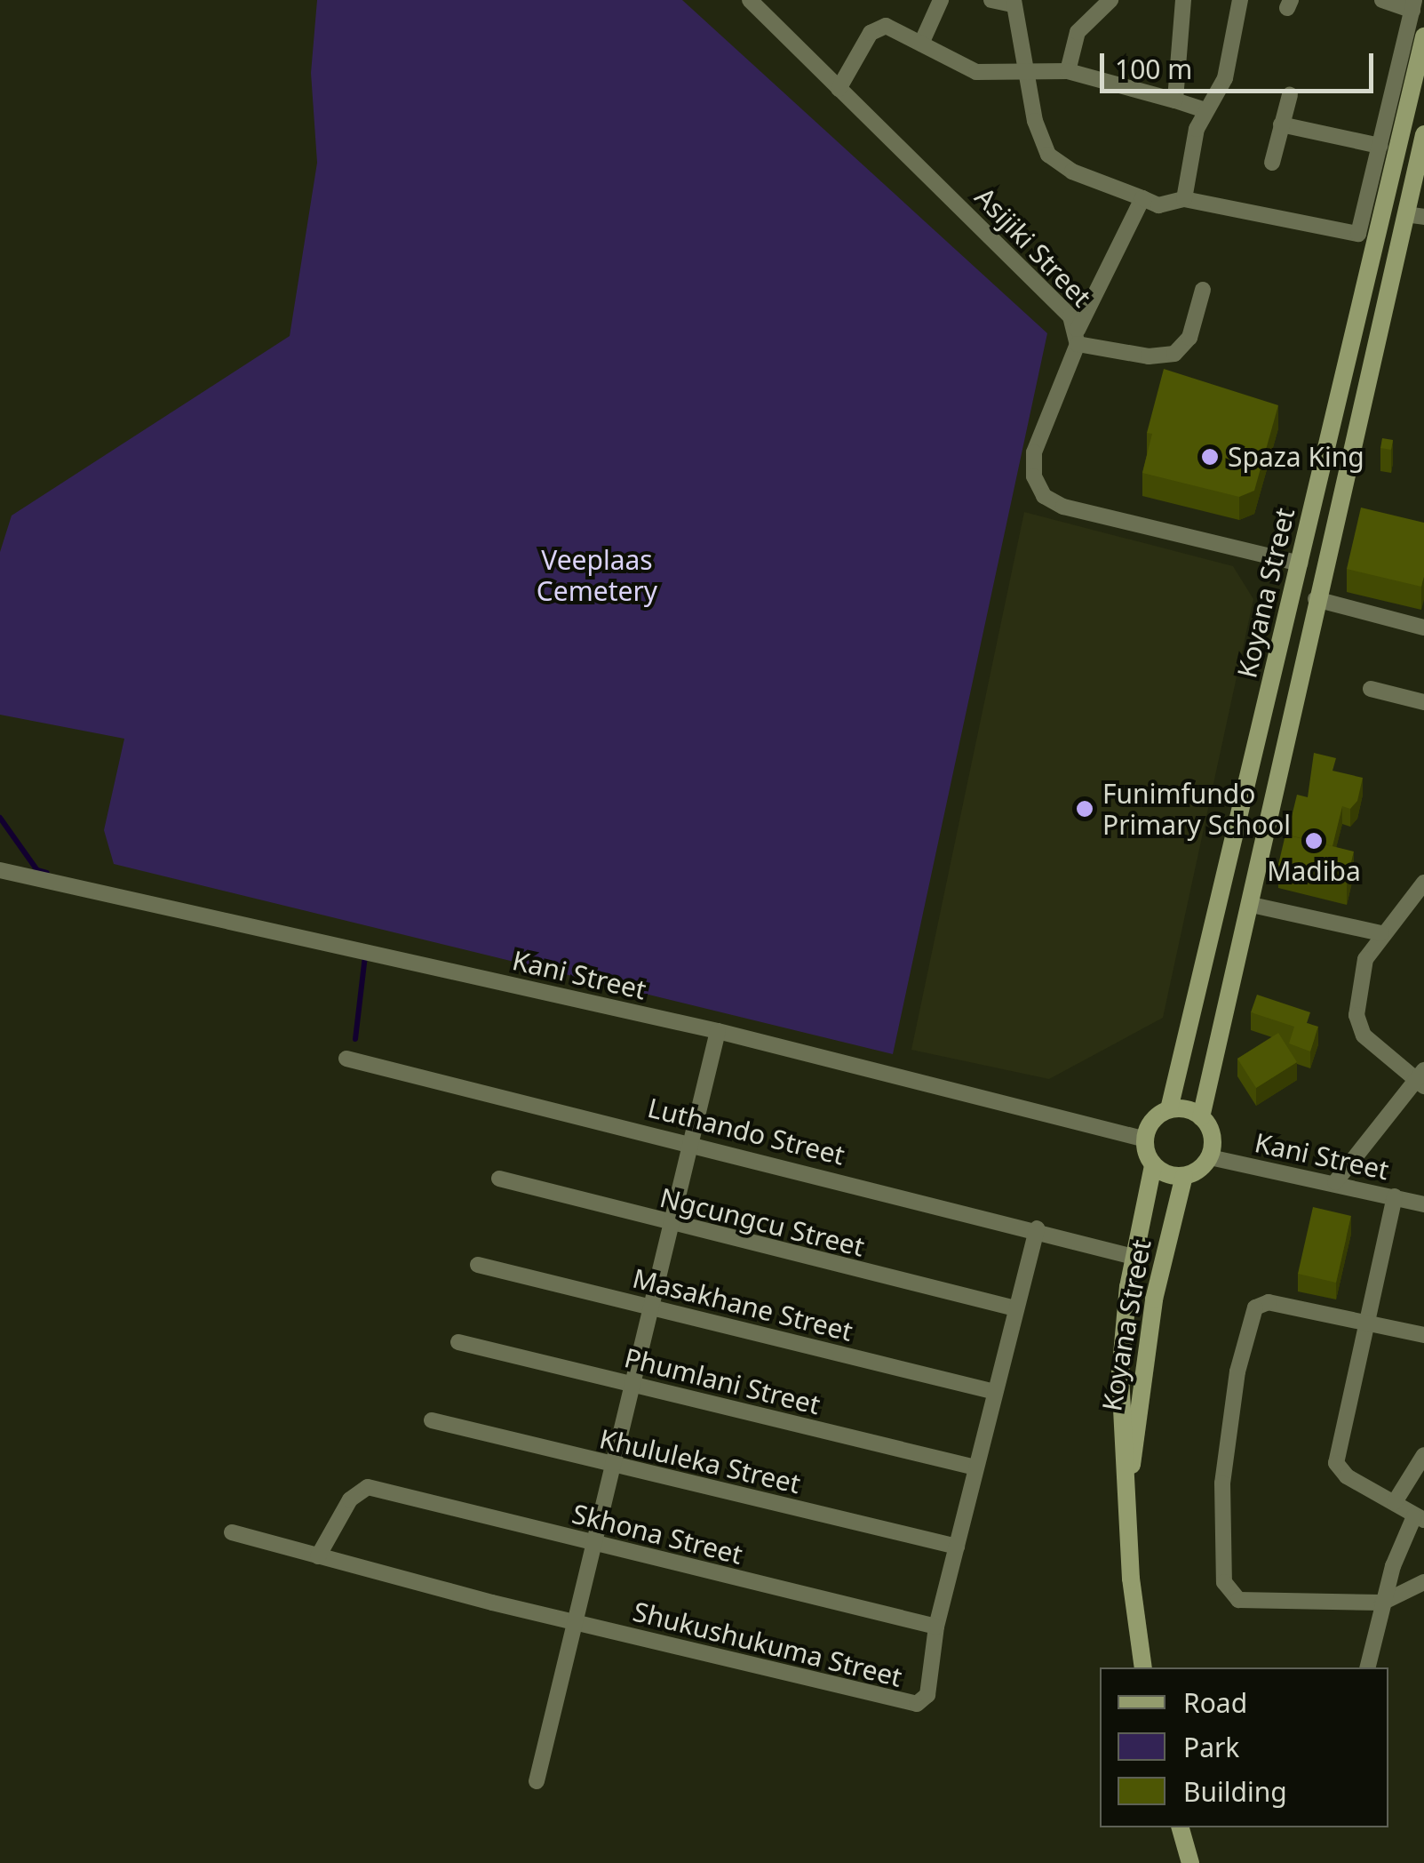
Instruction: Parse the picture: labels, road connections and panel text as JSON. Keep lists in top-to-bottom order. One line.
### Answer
{"streets":{"main road":["Koyana Street"],"street":["Asijiki Street","Kani Street","Luthando Street","Ngcungcu Street","Masakhane Street","Phumlani Street","Khululeka Street","Skhona Street","Shukushukuma Street"]},"crossings":[["Asijiki Street","Koyana Street"],["Koyana Street","Kani Street"],["Koyana Street","Luthando Street"],["Luthando Street","Shukushukuma Street"],["Ngcungcu Street","Shukushukuma Street"],["Masakhane Street","Shukushukuma Street"],["Phumlani Street","Shukushukuma Street"],["Khululeka Street","Shukushukuma Street"],["Skhona Street","Shukushukuma Street"]],"parks":["Veeplaas Cemetery"],"places":["Spaza King","Funimfundo Primary School","Madiba"],"legend":["Road","Park","Building"],"scale_bar":"100 m"}
